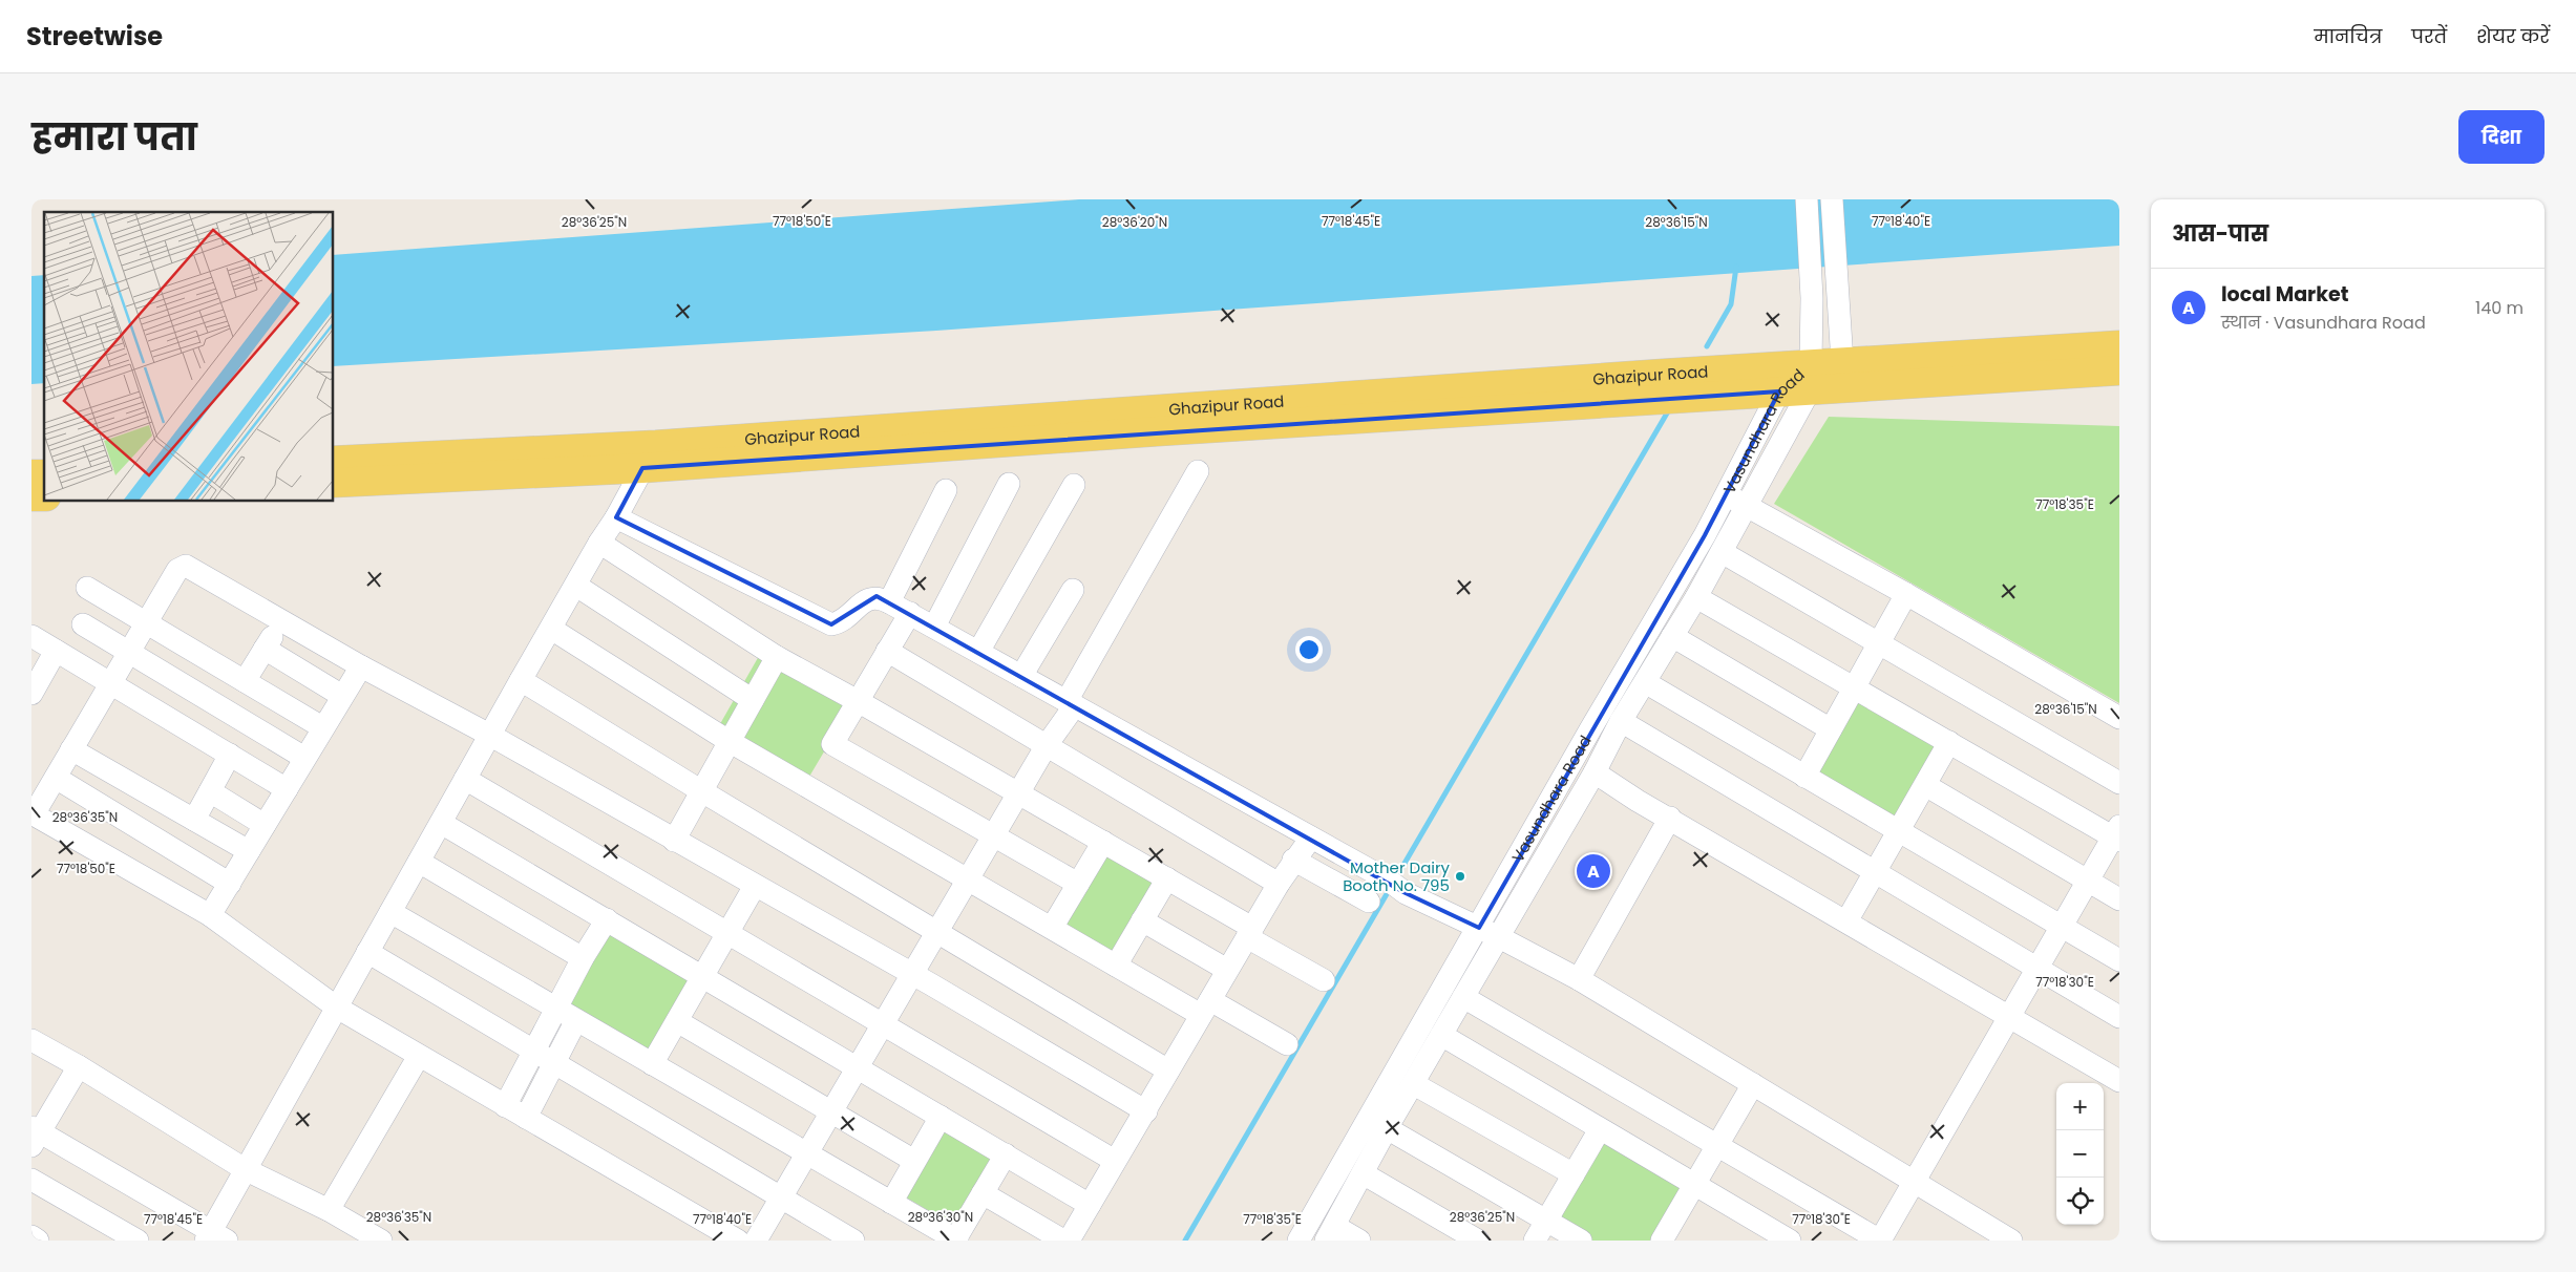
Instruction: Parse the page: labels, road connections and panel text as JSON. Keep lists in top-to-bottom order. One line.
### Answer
{"streets":{"main road":["Ghazipur Road"],"street":["Vasundhara Road"]},"crossings":[["Ghazipur Road","Vasundhara Road"]],"places":["Mother Dairy Booth No. 795"],"page":{"header":"Streetwise","nav":["मानचित्र","परतें","शेयर करें"],"title":"हमारा पता","buttons":"दिशा","heading":"आस-पास","list":[{"mark":"A","name":"local Market","note":"स्थान · Vasundhara Road","value":"140 m"}],"pins":"A","map_buttons":["+","−"]},"coordinates":["77°18'50\"E","77°18'45\"E","77°18'40\"E","28°36'15\"N","28°36'25\"N","28°36'20\"N","77°18'35\"E","28°36'35\"N","77°18'30\"E","28°36'30\"N"]}
